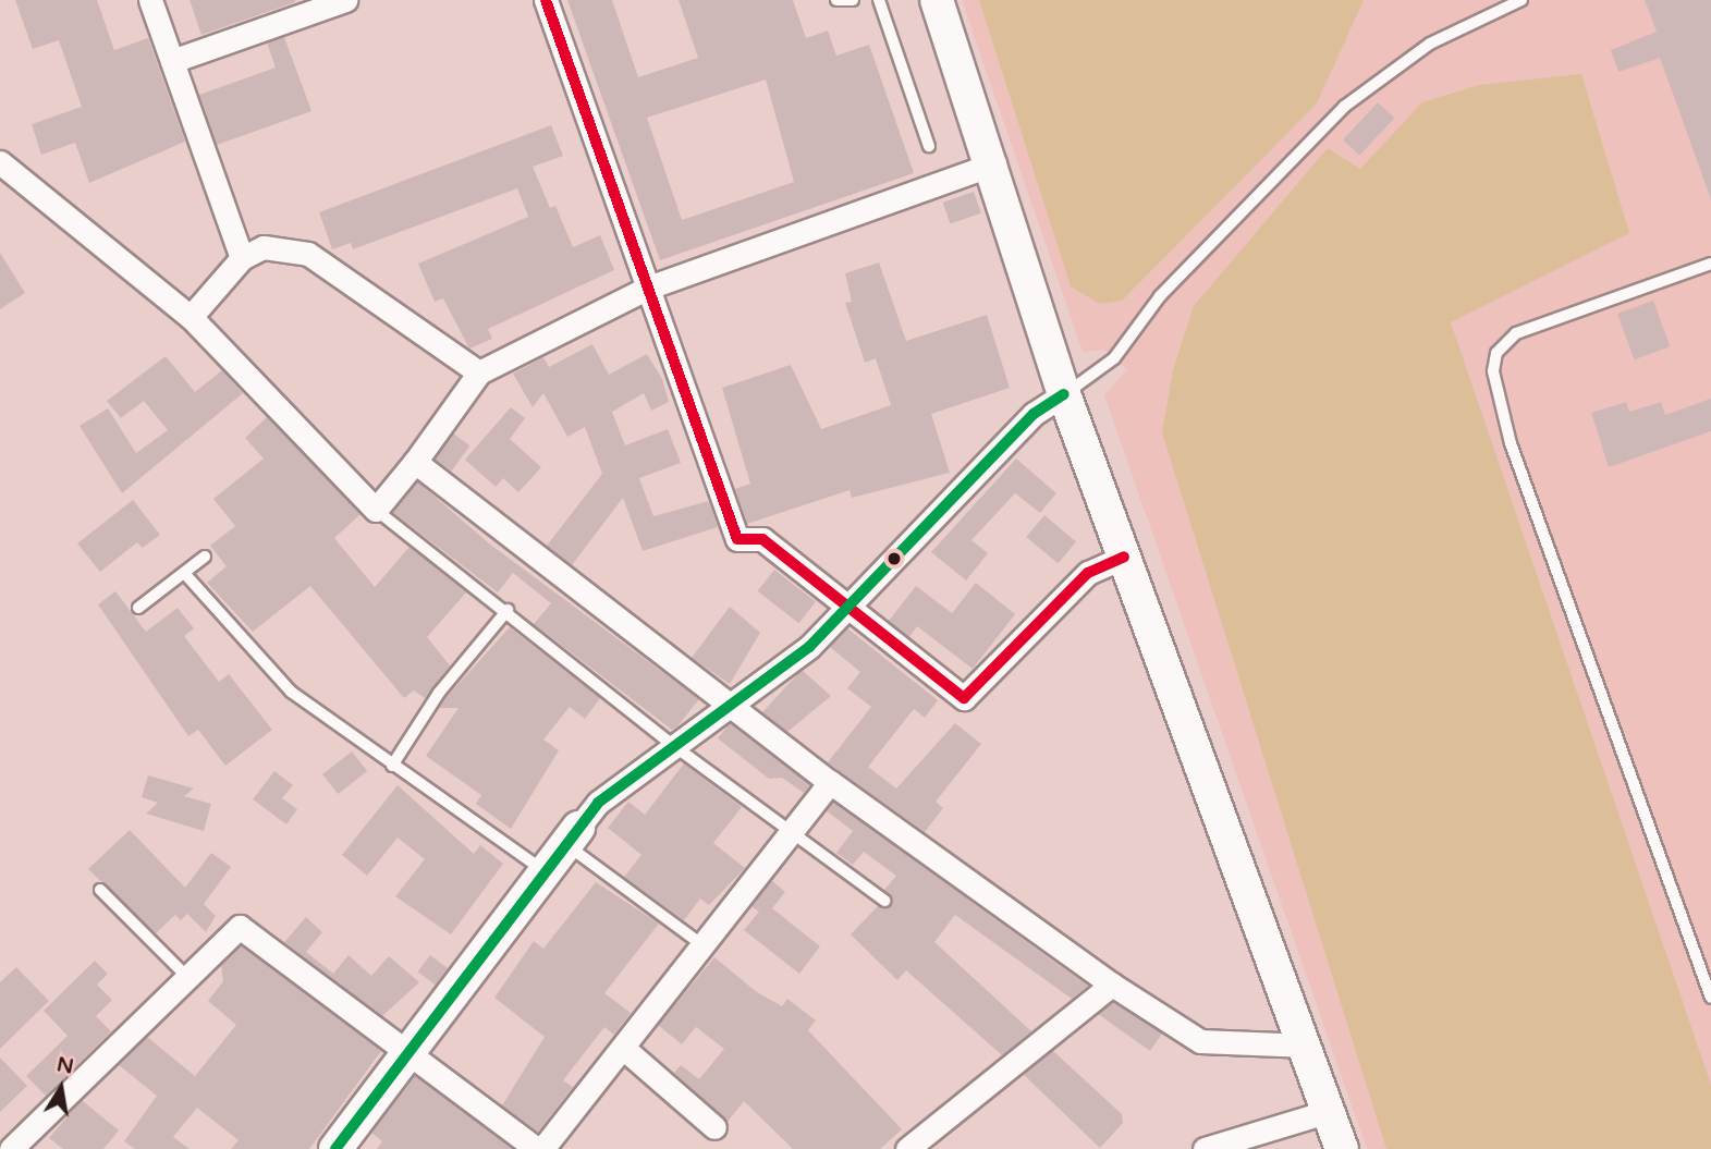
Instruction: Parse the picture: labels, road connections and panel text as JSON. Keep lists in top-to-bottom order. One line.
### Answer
{"north":"top"}
